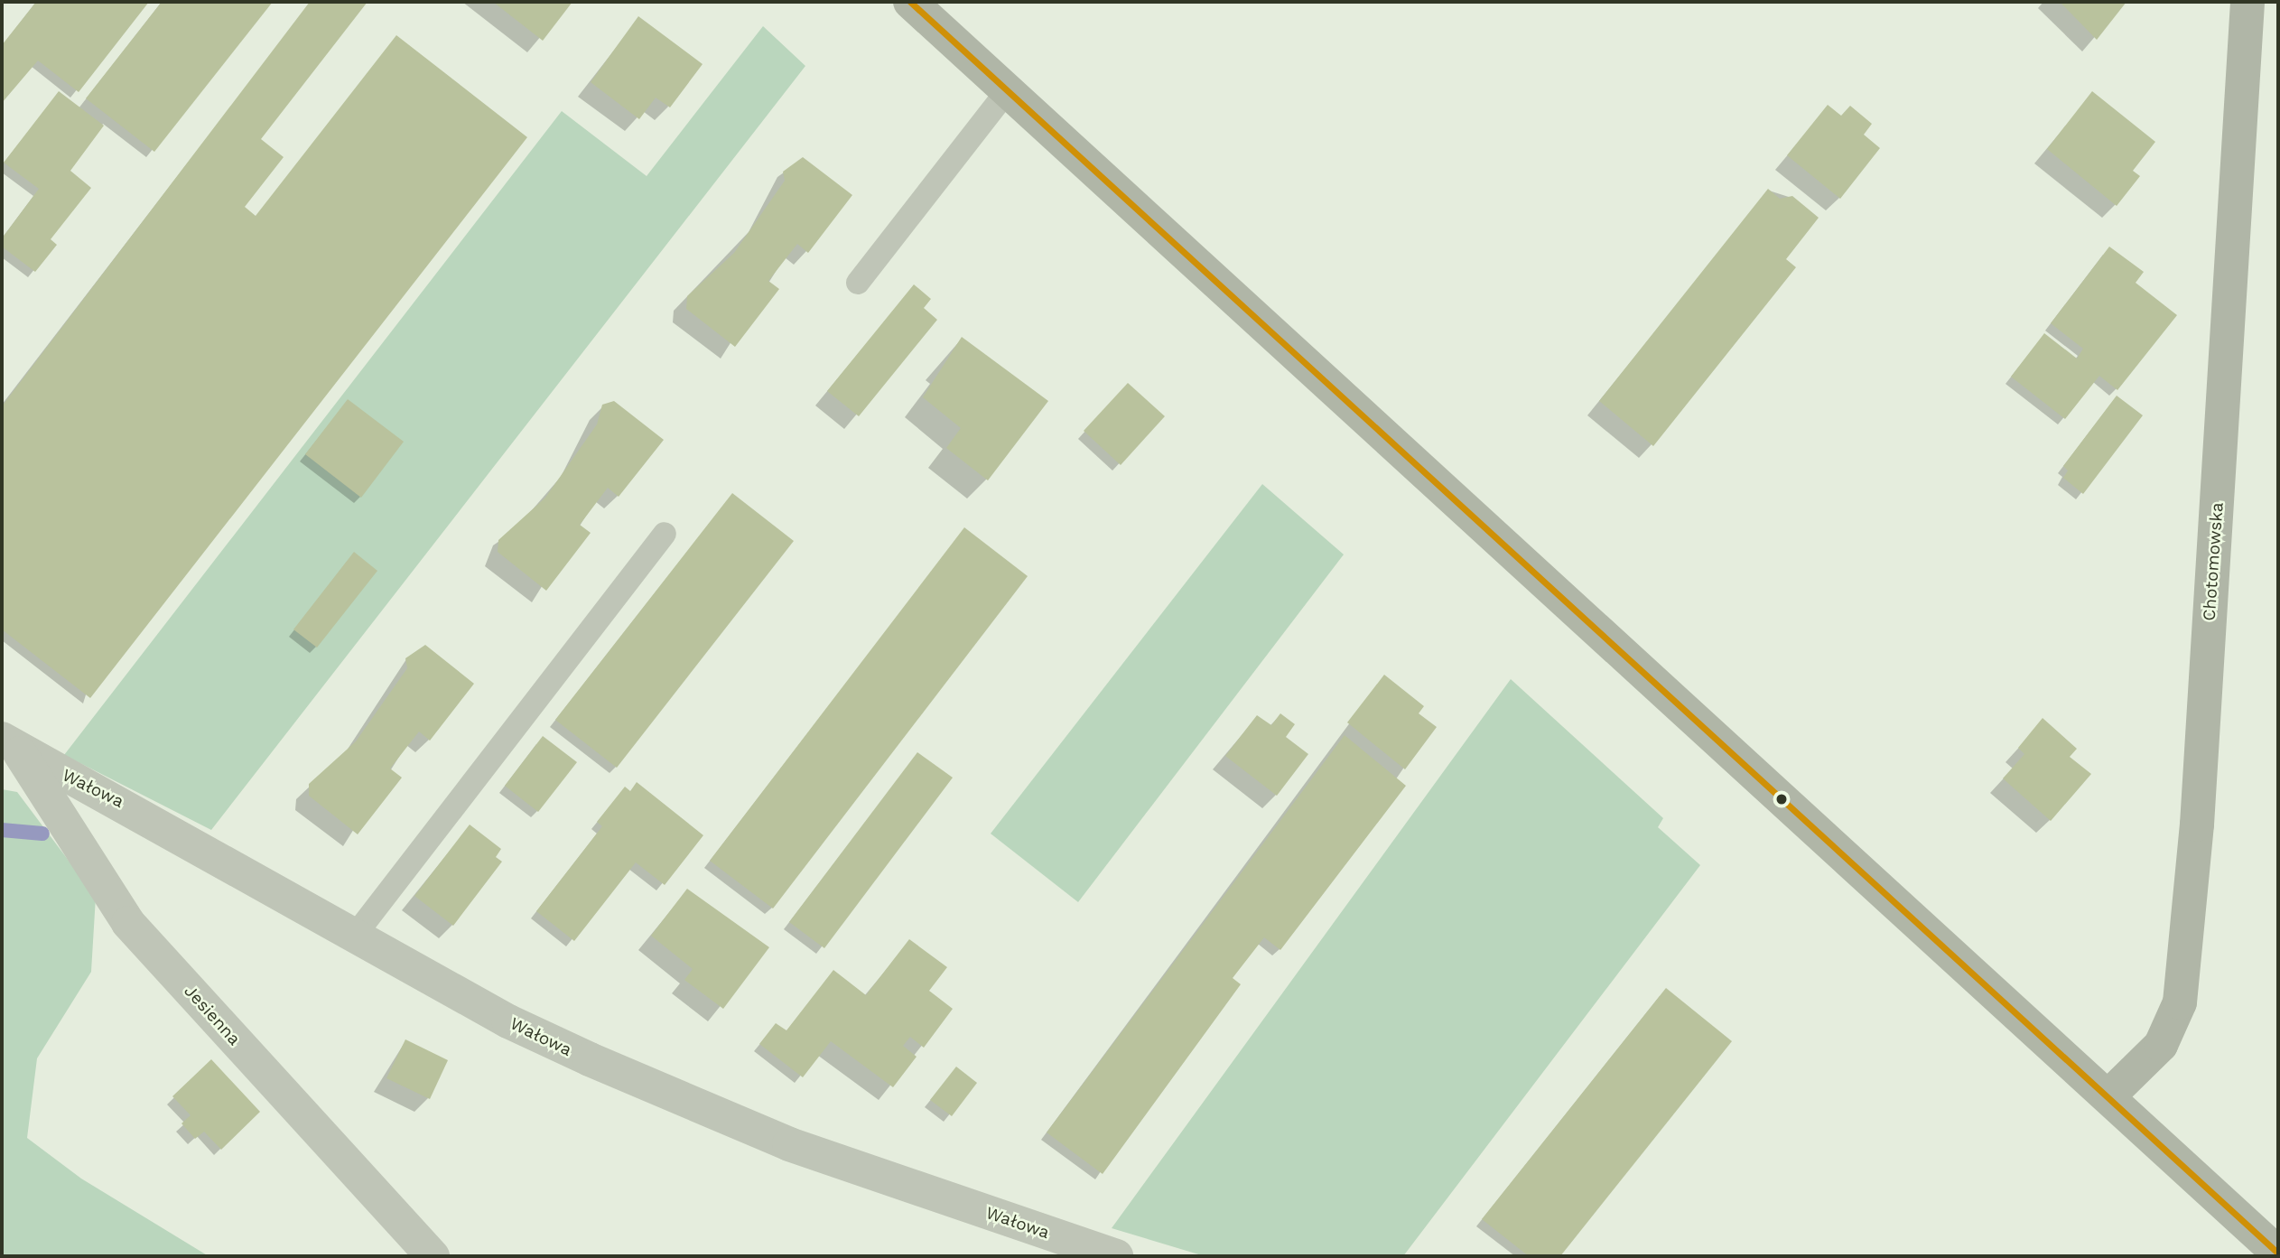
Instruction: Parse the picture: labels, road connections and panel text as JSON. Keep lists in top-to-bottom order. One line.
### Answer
{"streets":{"main road":["Chotomowska"],"street":["Wałowa","Jesienna"]},"crossings":[["Wałowa","Jesienna"]]}
